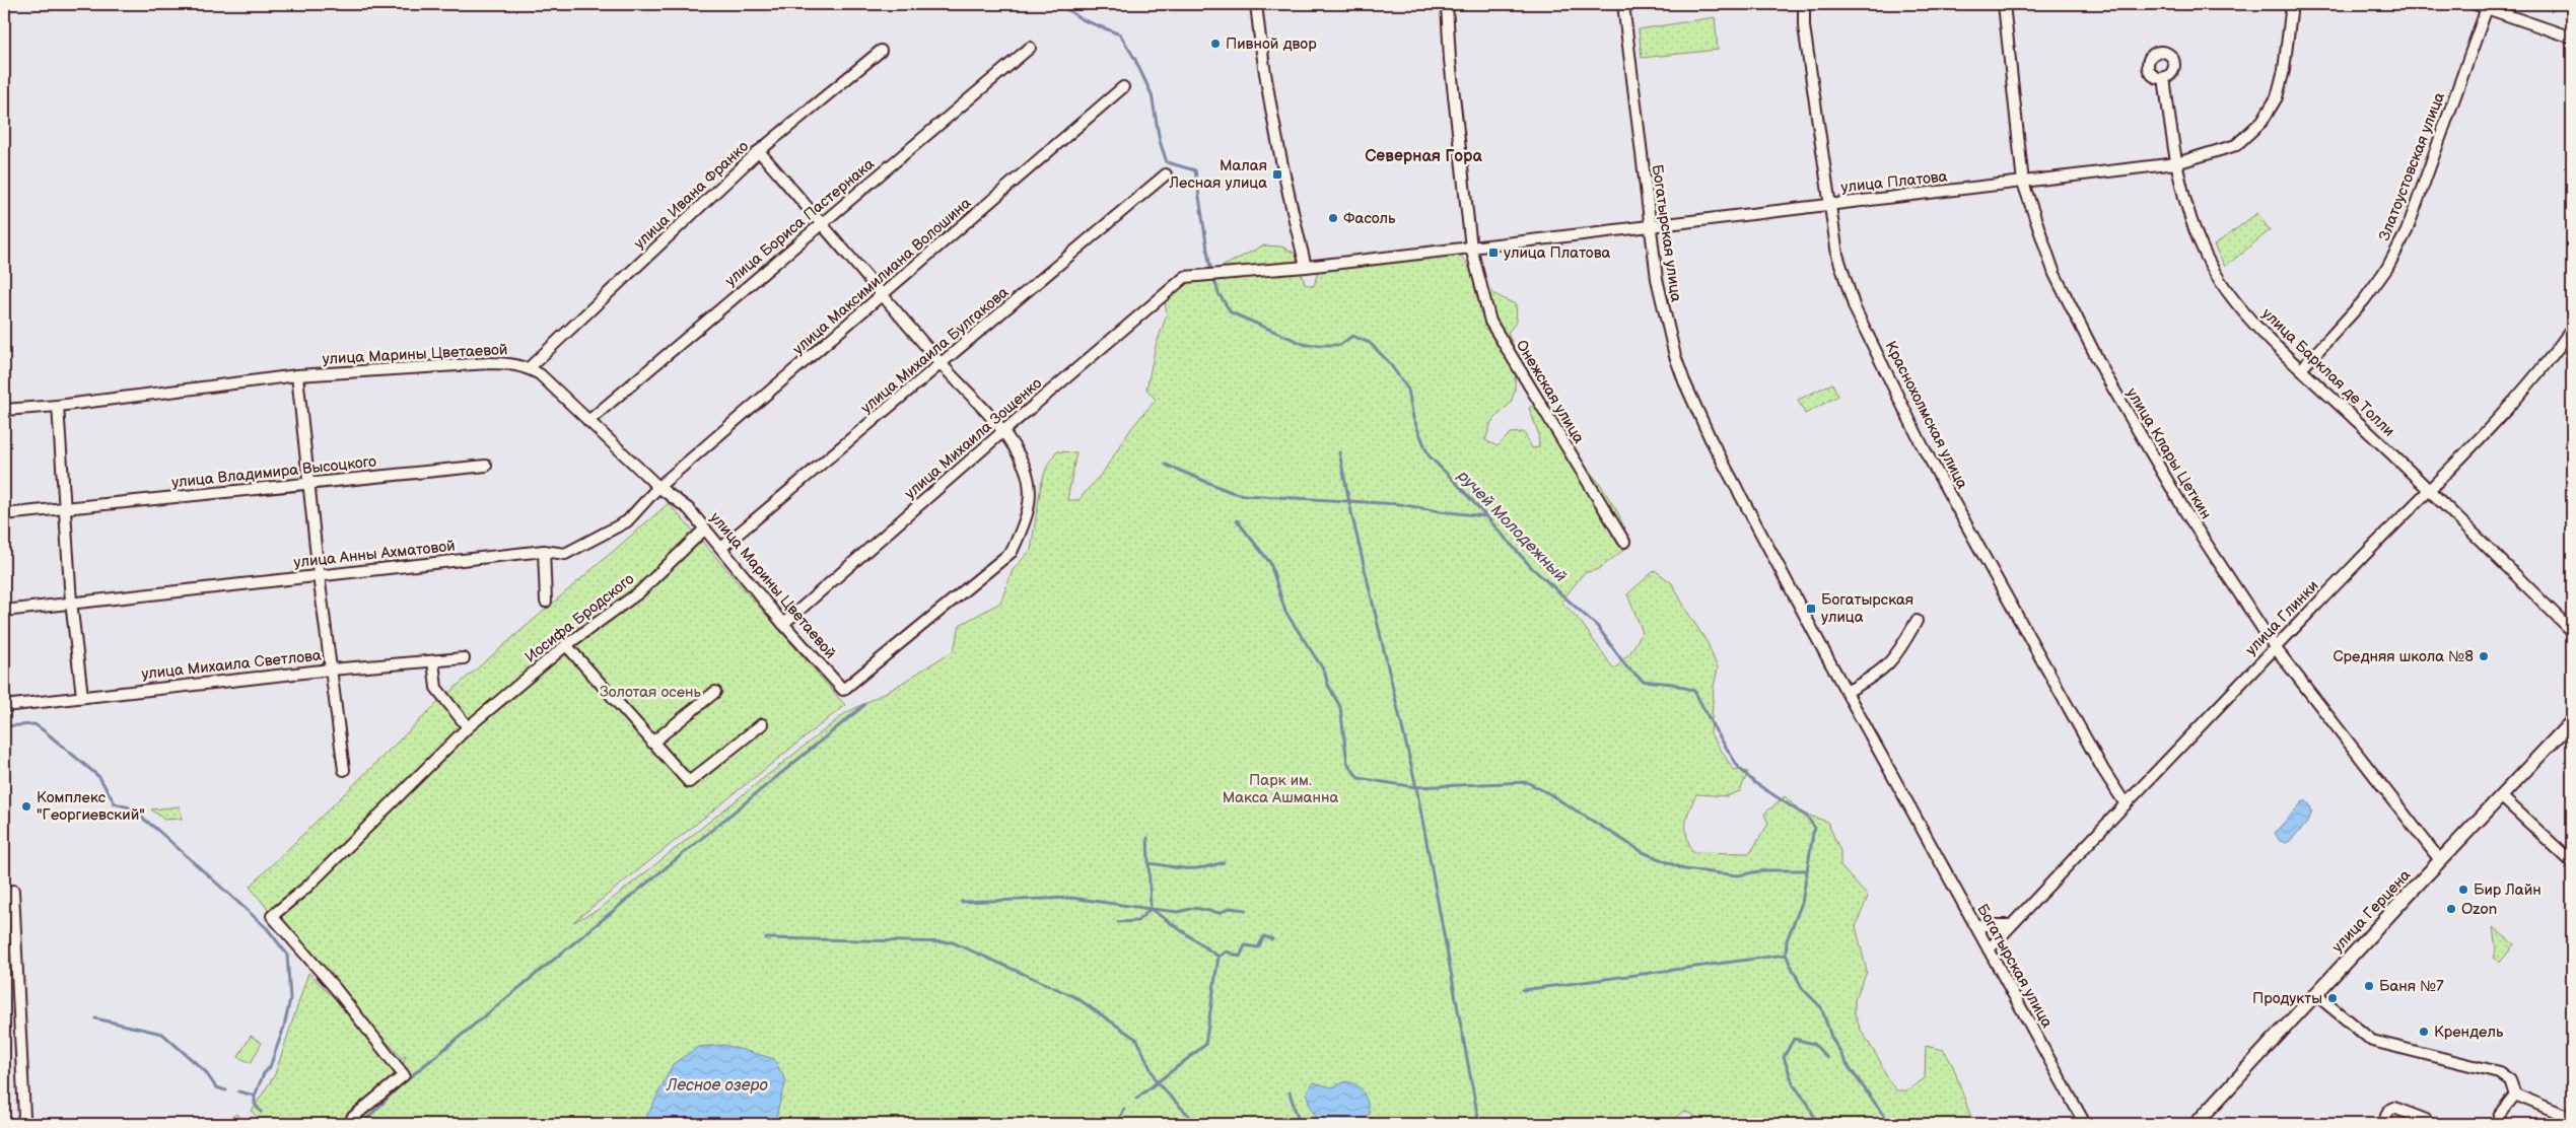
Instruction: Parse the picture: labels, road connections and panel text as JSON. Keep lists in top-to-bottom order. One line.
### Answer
{"streets":{"main road":["улица Герцена"],"street":["Златоустовская улица","улица Платова","улица Ивана Франко","улица Бориса Пастернака","Богатырская улица","улица Максимилиана Волошина","улица Михаила Булгакова","улица Марины Цветаевой","улица Барклая де Толли","Онежская улица","Краснохолмская улица","улица Михаила Зощенко","улица Клары Цеткин","улица Владимира Высоцкого","улица Анны Ахматовой","Иосифа Бродского","улица Глинки","улица Михаила Светлова"]},"crossings":[["Златоустовская улица","улица Барклая де Толли"],["улица Платова","Богатырская улица"],["улица Платова","улица Барклая де Толли"],["улица Платова","Онежская улица"],["улица Платова","Краснохолмская улица"],["улица Платова","улица Михаила Зощенко"],["улица Платова","улица Клары Цеткин"],["улица Ивана Франко","улица Марины Цветаевой"],["улица Бориса Пастернака","улица Марины Цветаевой"],["Богатырская улица","улица Глинки"],["улица Максимилиана Волошина","улица Марины Цветаевой"],["улица Максимилиана Волошина","улица Анны Ахматовой"],["улица Михаила Булгакова","улица Марины Цветаевой"],["улица Марины Цветаевой","улица Михаила Зощенко"],["улица Марины Цветаевой","улица Анны Ахматовой"],["улица Марины Цветаевой","Иосифа Бродского"],["улица Барклая де Толли","улица Глинки"],["Краснохолмская улица","улица Глинки"],["улица Клары Цеткин","улица Глинки"],["улица Клары Цеткин","улица Герцена"]],"districts":["Северная Гора"],"water":["ручей Молодежный","Лесное озеро"],"parks":["Золотая осень","Парк им. Макса Ашманна"],"places":{"other":["Пивной двор","Фасоль","Средняя школа №8","Комплекс \"Георгиевский\"","Бир Лайн","Ozon","Баня №7","Продукты","Крендель"],"transit":["Малая Лесная улица","улица Платова","Богатырская улица"]}}
